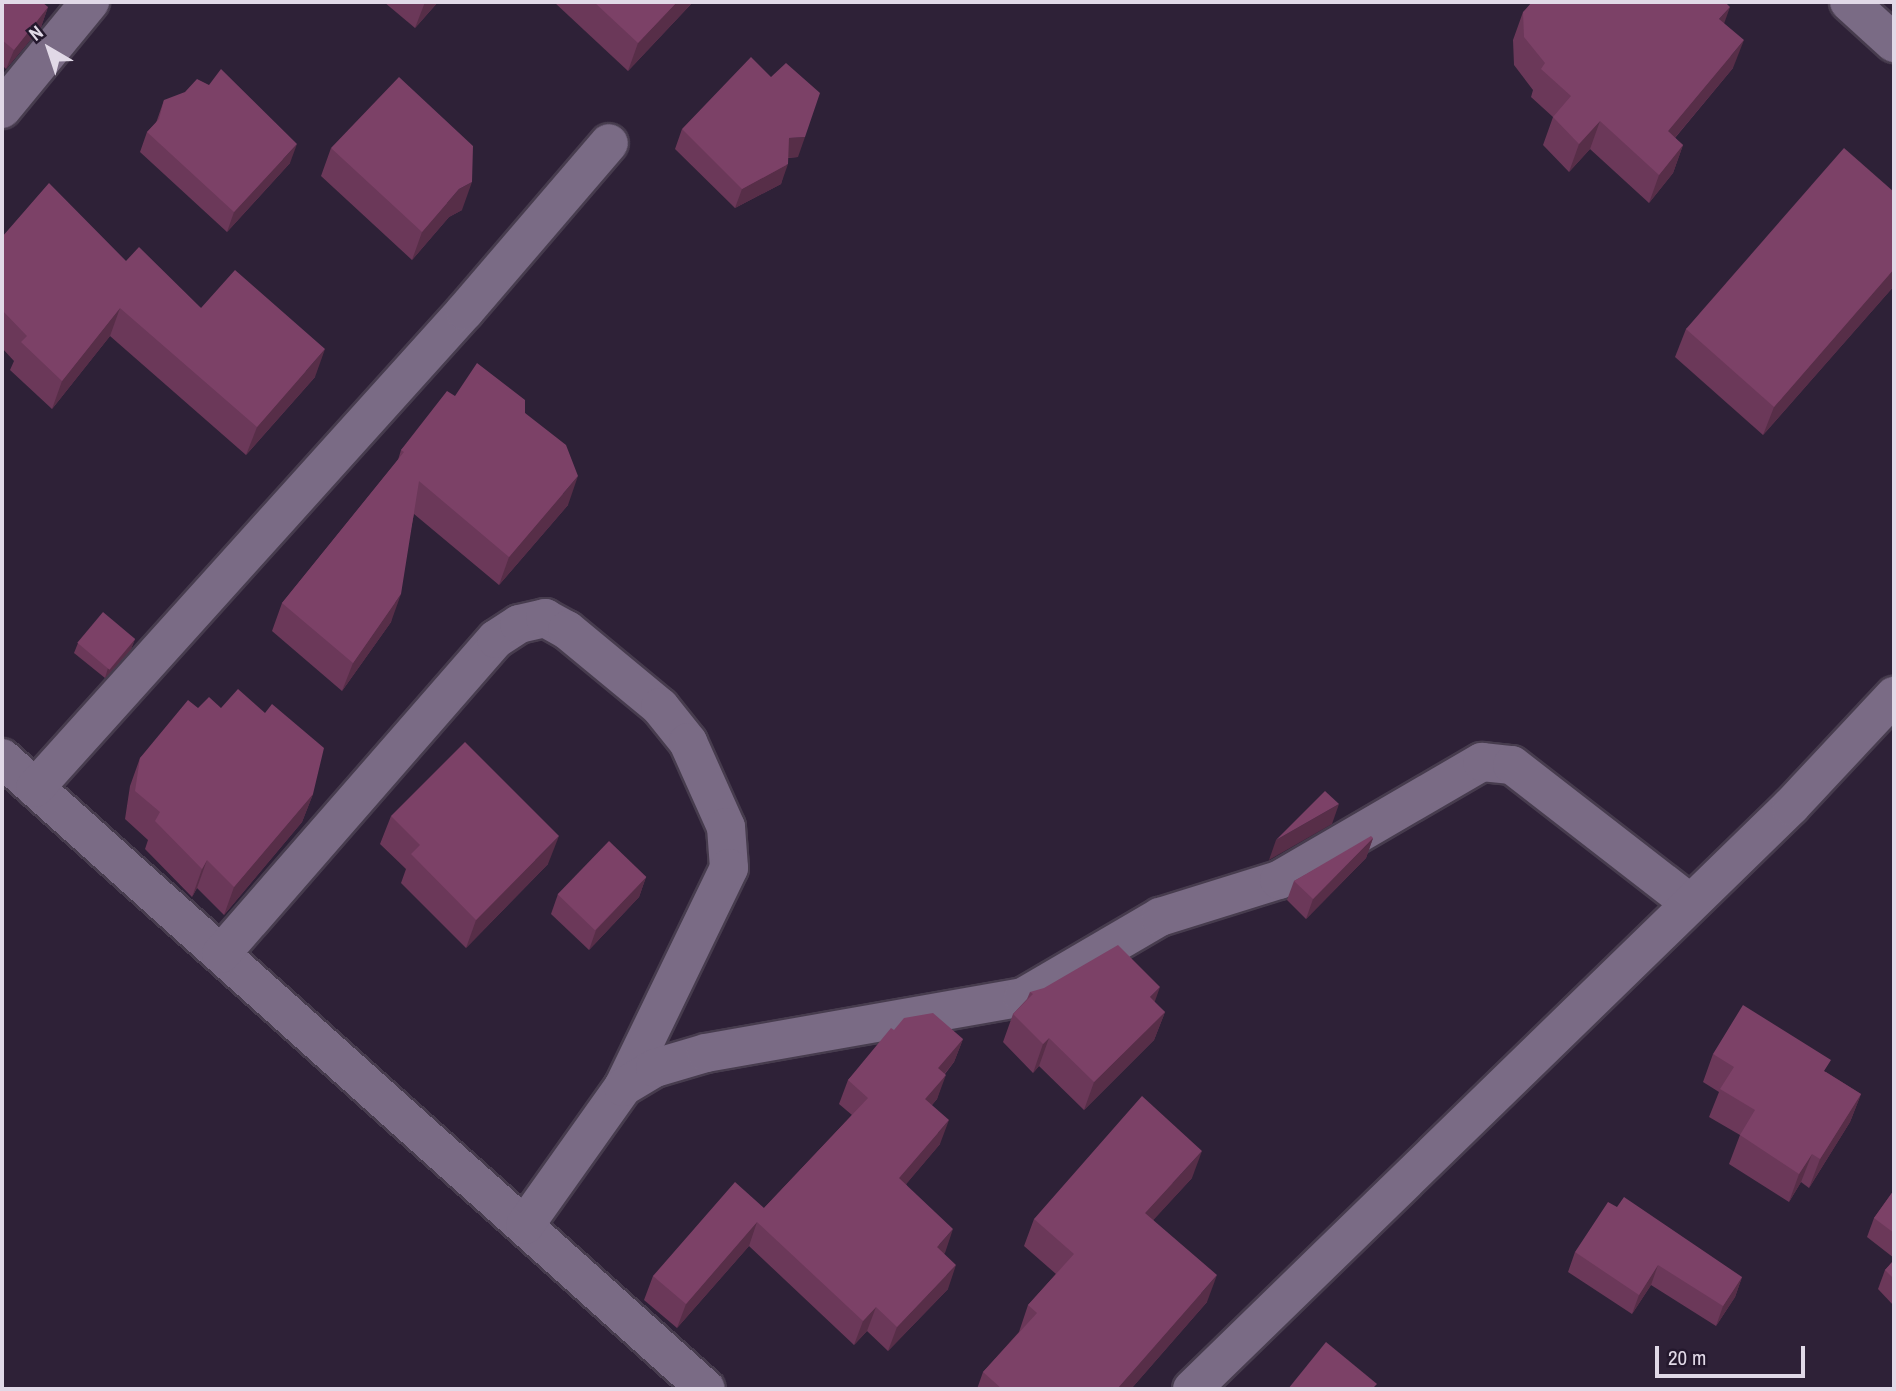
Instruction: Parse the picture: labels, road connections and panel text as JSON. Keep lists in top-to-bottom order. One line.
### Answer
{"scale_bar":"20 m","north":"top left"}
